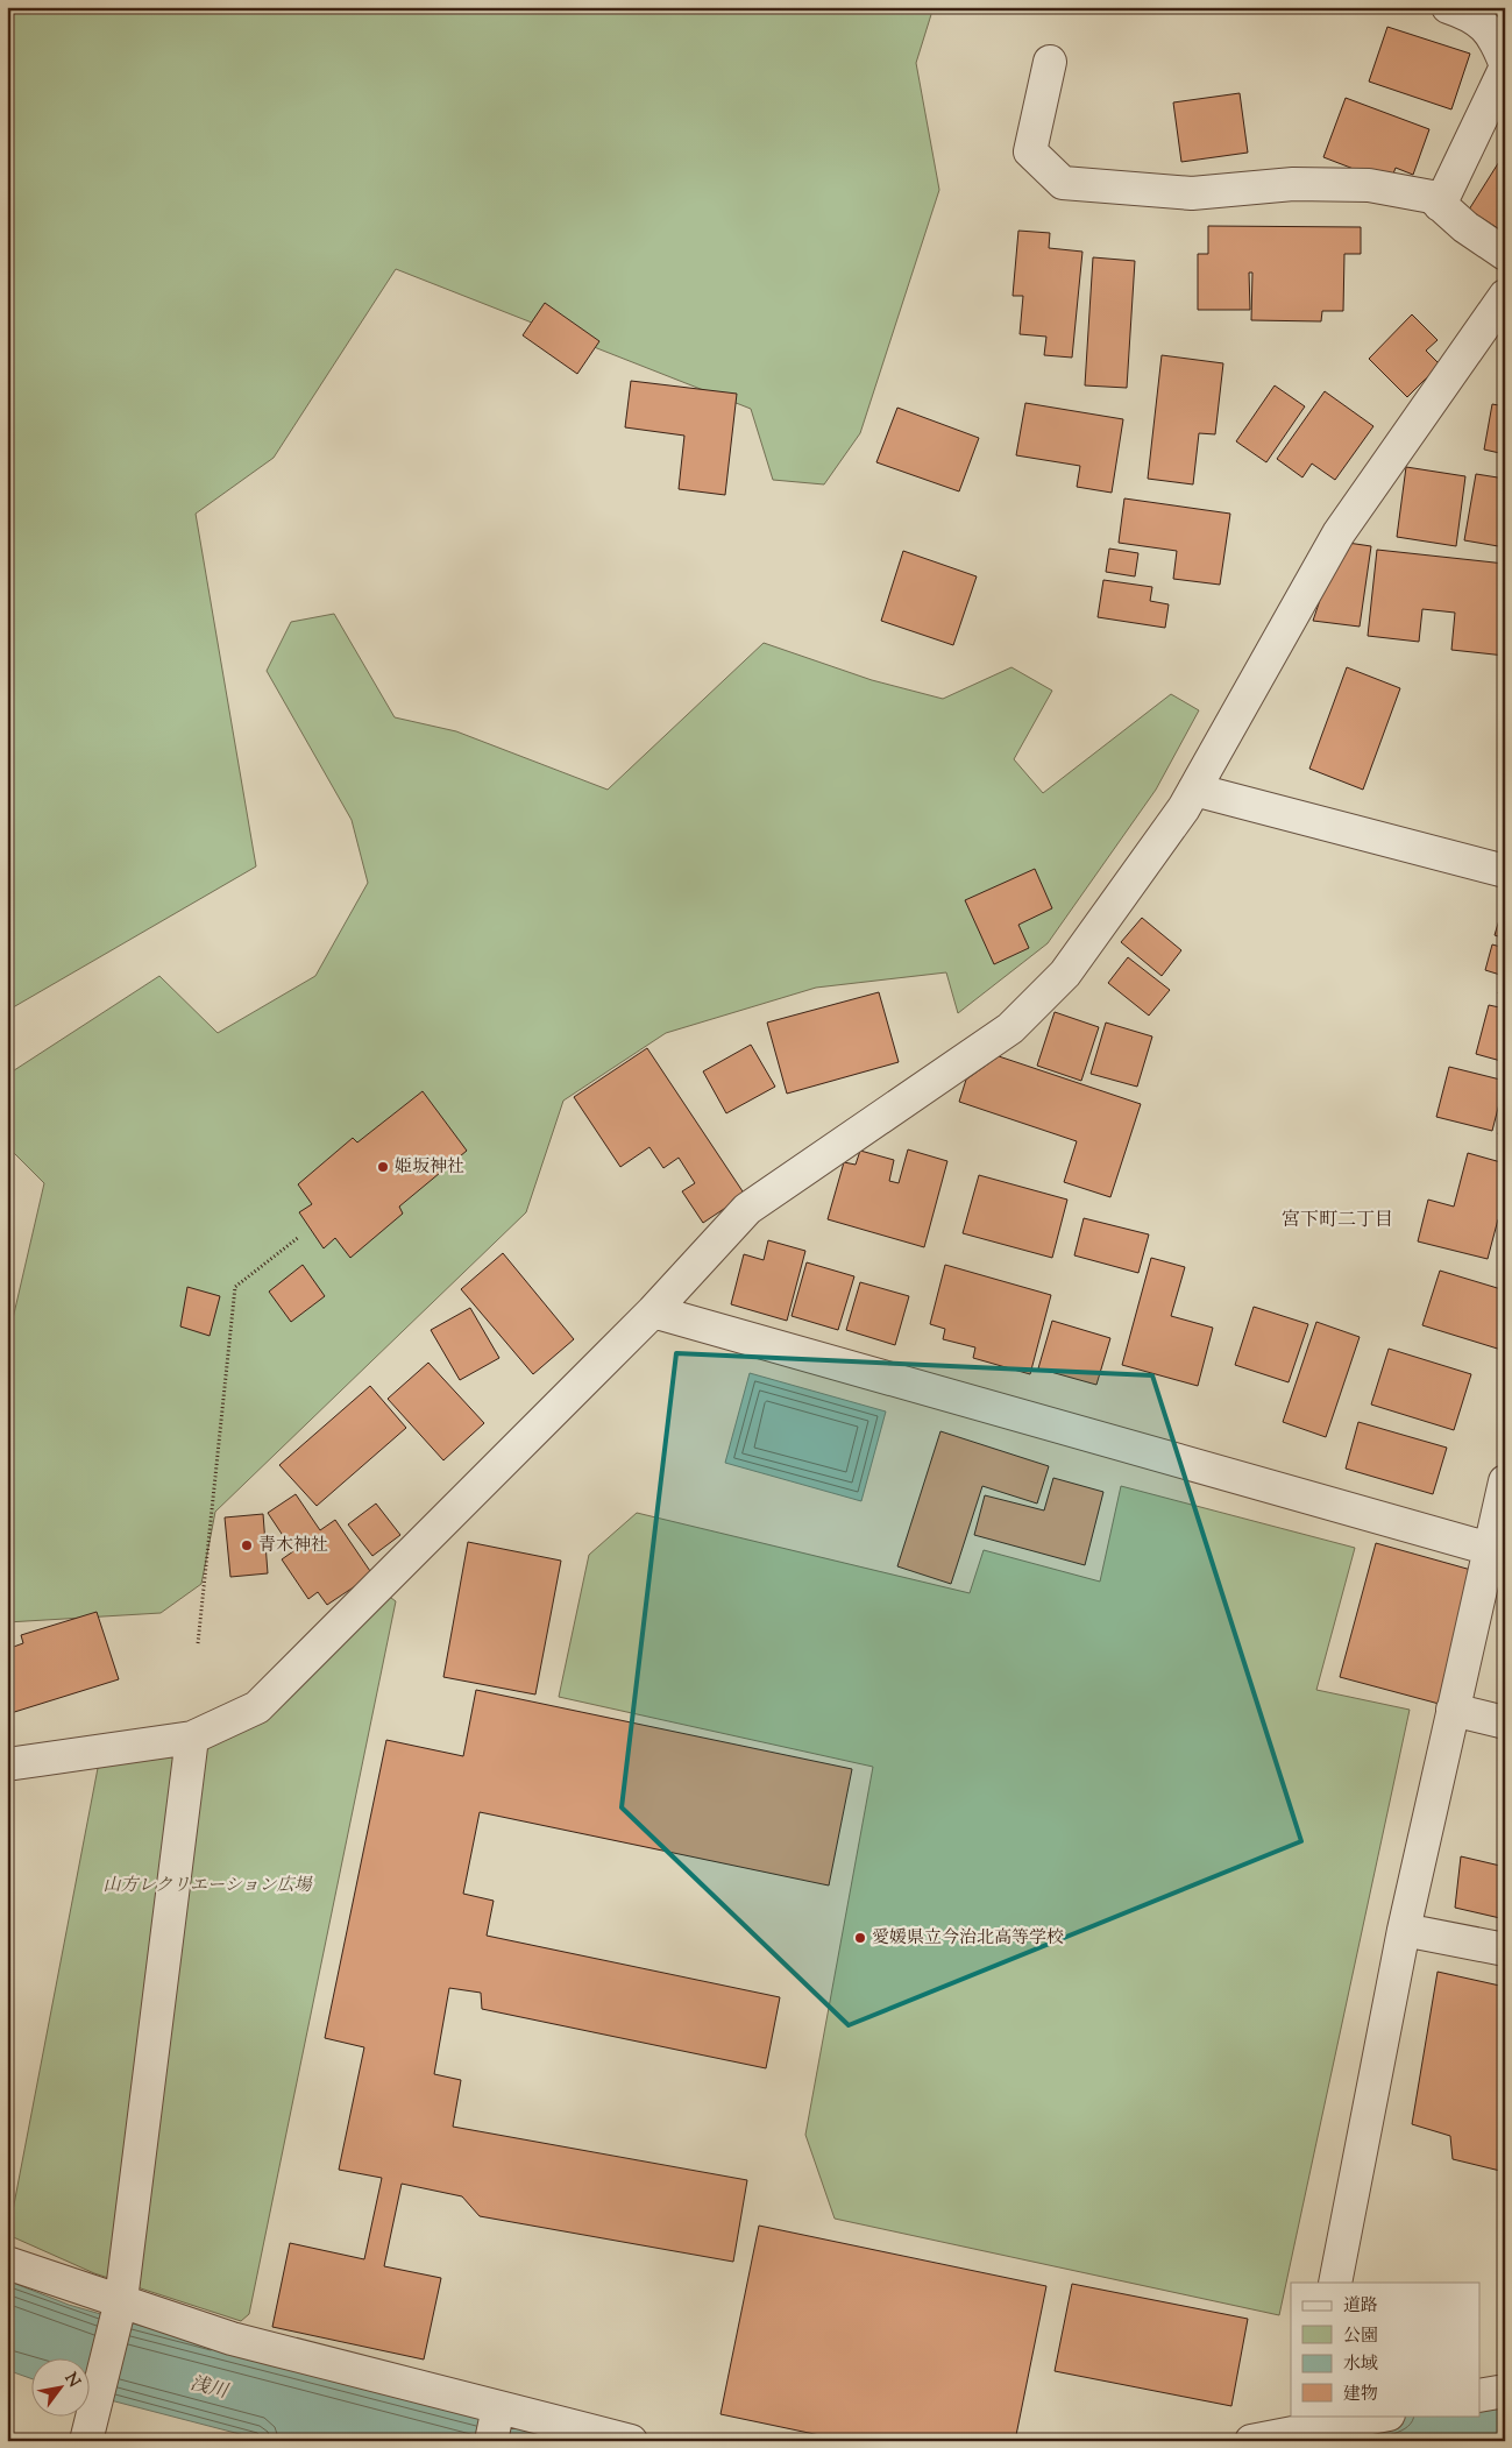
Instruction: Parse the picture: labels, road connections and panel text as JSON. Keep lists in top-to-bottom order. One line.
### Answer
{"districts":["宮下町二丁目"],"water":["浅川"],"parks":["山方レクリエーション広場"],"places":["姫坂神社","青木神社","愛媛県立今治北高等学校"],"legend":["道路","公園","水域","建物"],"north":"top right"}
